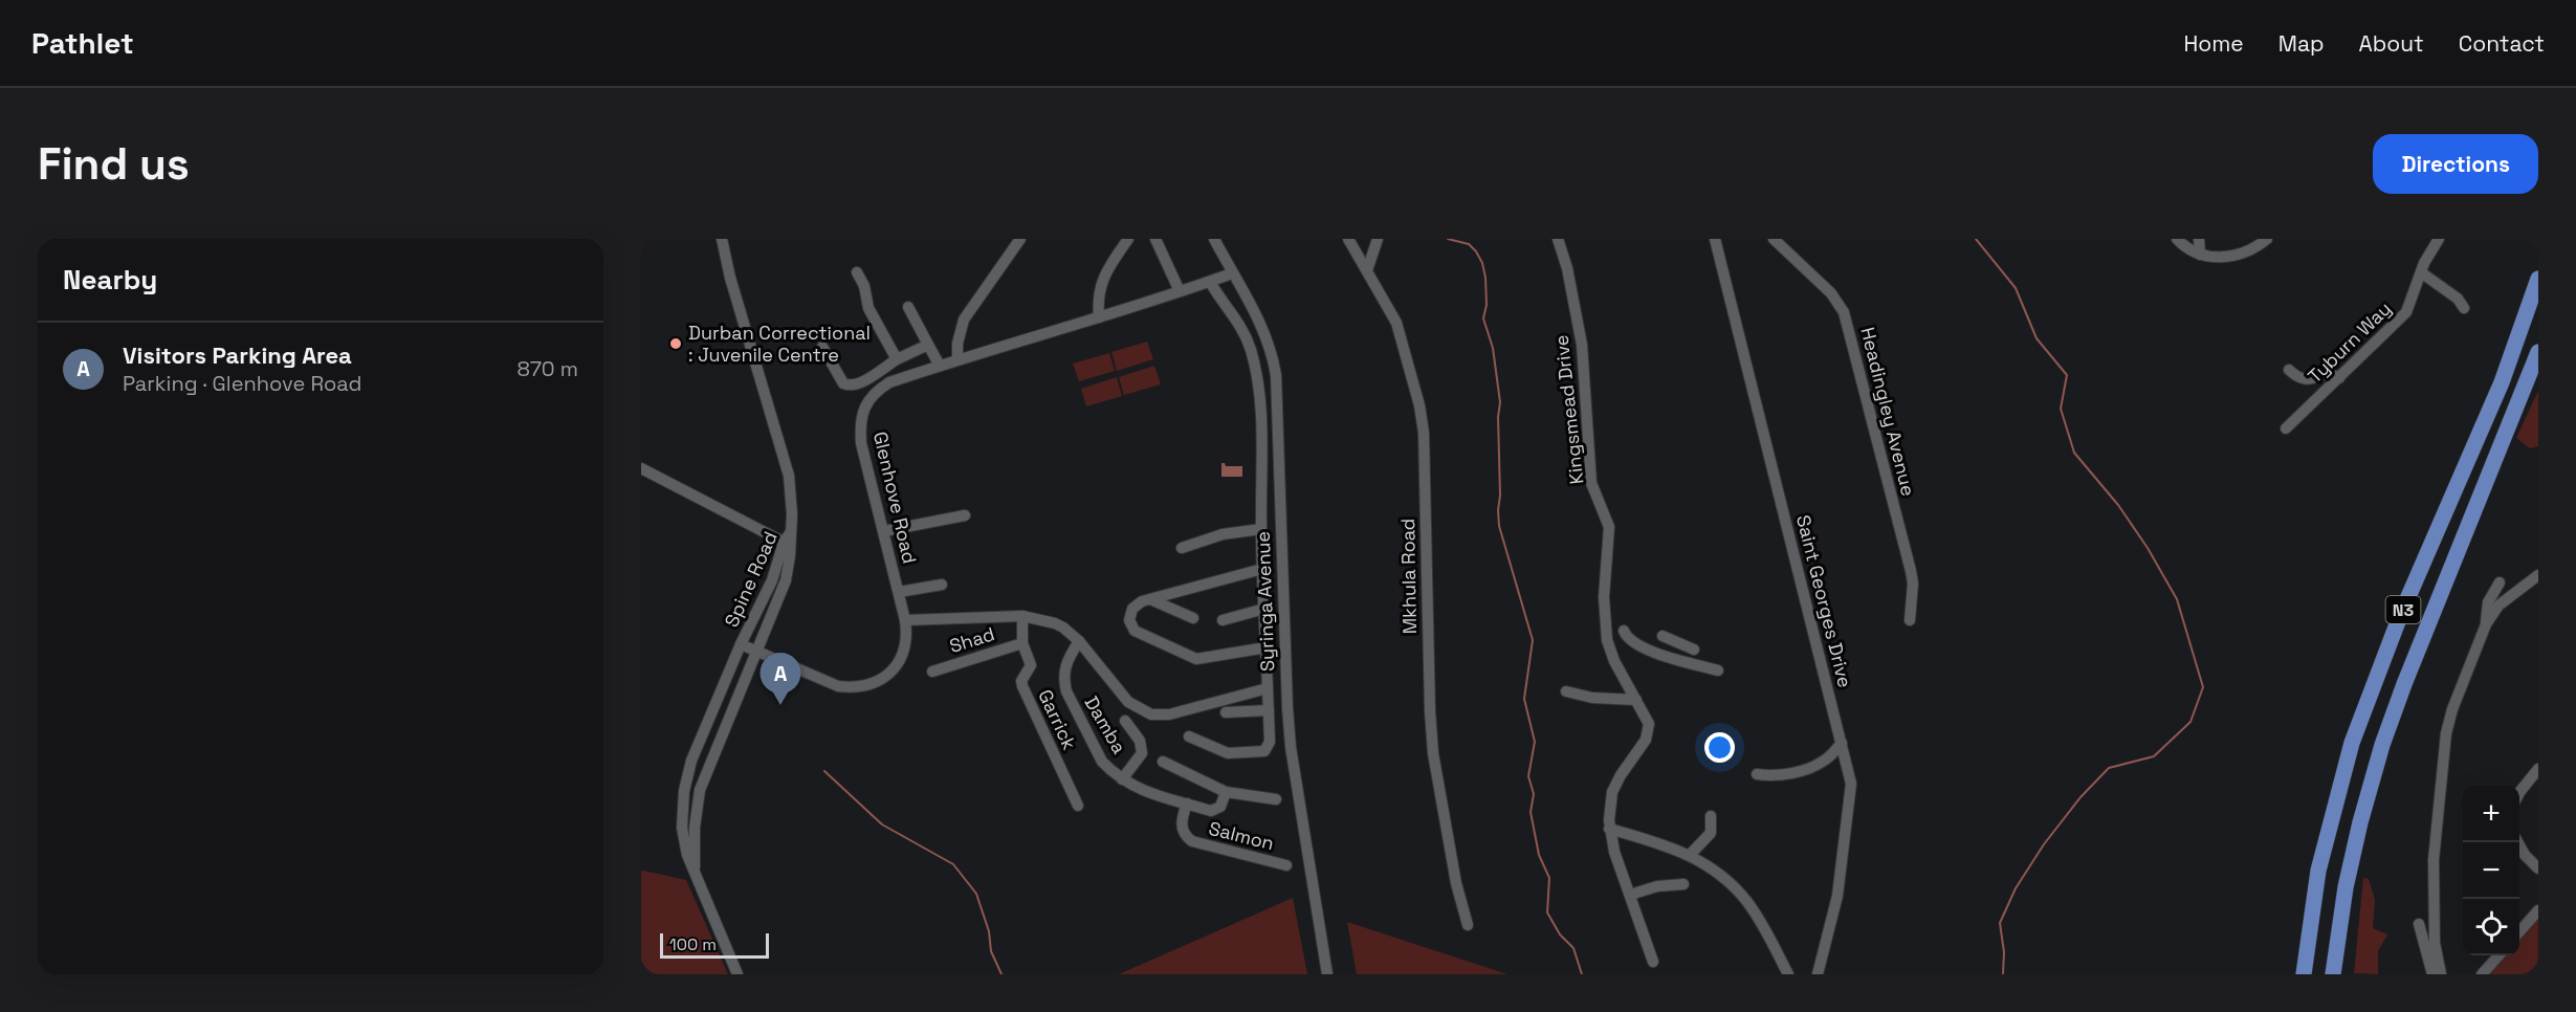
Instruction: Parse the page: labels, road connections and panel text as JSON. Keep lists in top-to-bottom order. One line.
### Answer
{"streets":{"highway":["N3"],"street":["Tyburn Way","Kingsmead Drive","Headingley Avenue","Glenhove Road","Mkhula Road","Spine Road","Syringa Avenue","Saint Georges Drive","Shad","Garrick","Damba","Salmon"]},"crossings":[["Glenhove Road","Spine Road"],["Glenhove Road","Syringa Avenue"],["Shad","Garrick"],["Damba","Salmon"]],"places":["Durban Correctional : Juvenile Centre"],"scale_bar":"100 m","page":{"header":"Pathlet","nav":["Home","Map","About","Contact"],"buttons":"Directions","title":"Find us","heading":"Nearby","list":[{"mark":"A","name":"Visitors Parking Area","note":"Parking · Glenhove Road","value":"870 m"}],"pins":"A","map_buttons":["+","−"],"scale":"100 m"}}
